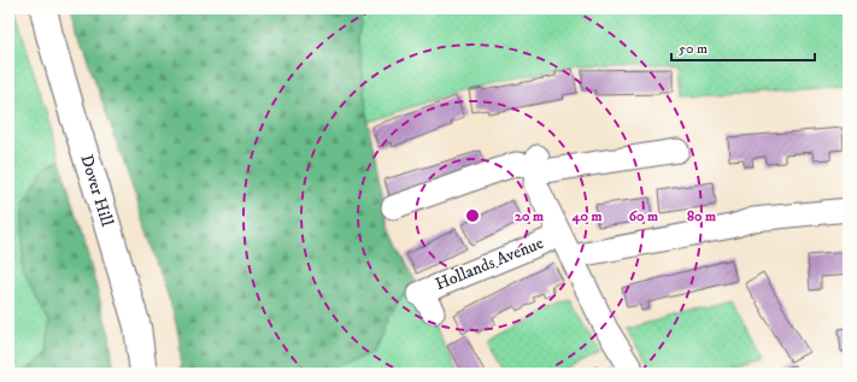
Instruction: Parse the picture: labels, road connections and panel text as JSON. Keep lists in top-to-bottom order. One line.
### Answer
{"streets":{"main road":["Dover Hill"],"street":["Hollands Avenue"]},"scale_bar":"50 m","rings":["20 m","40 m","60 m","80 m"]}
